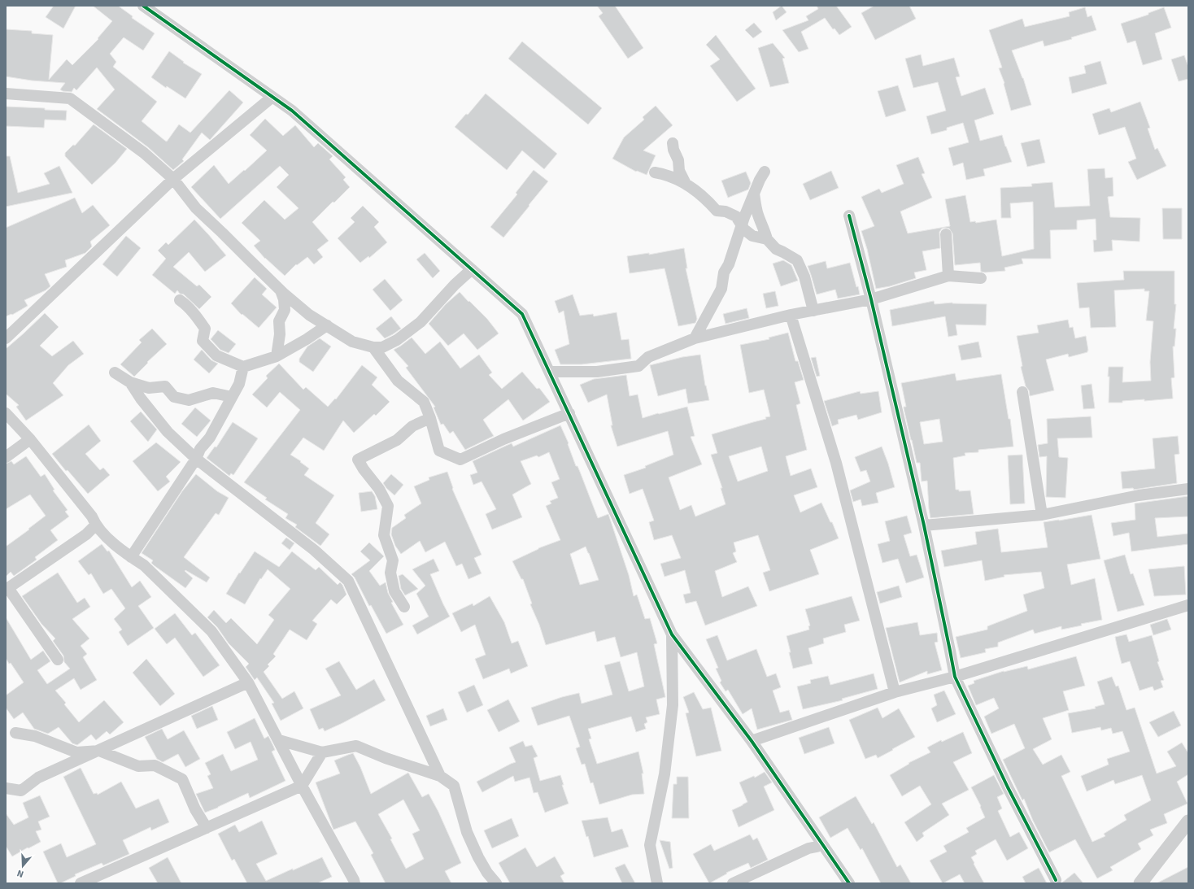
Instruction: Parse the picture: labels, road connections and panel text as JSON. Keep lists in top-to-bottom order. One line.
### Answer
{"north":"bottom"}
